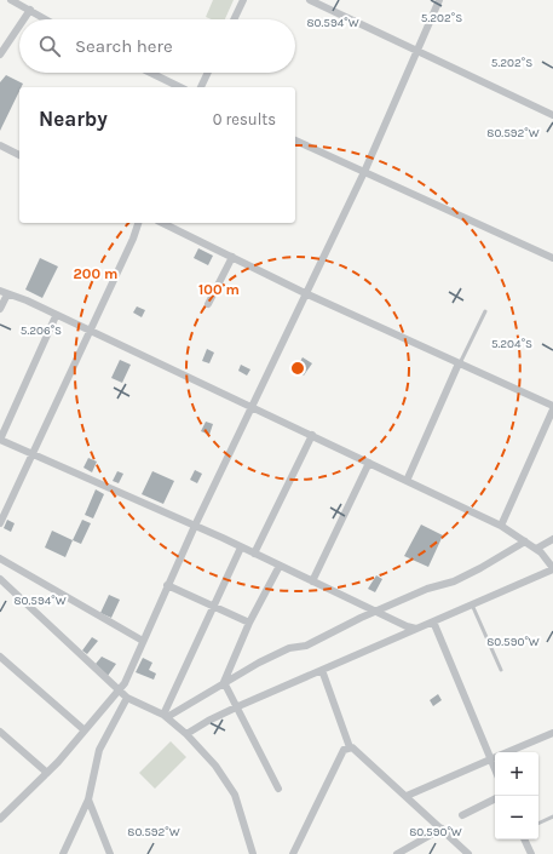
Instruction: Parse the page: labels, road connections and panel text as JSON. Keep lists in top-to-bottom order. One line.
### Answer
{"page":{"search":"Search here","heading":["Nearby","0 results"],"map_buttons":["+","−"]},"coordinates":["5.202°S","80.594°W","80.592°W","5.206°S","5.204°S","80.590°W"],"rings":["200 m","100 m"]}
